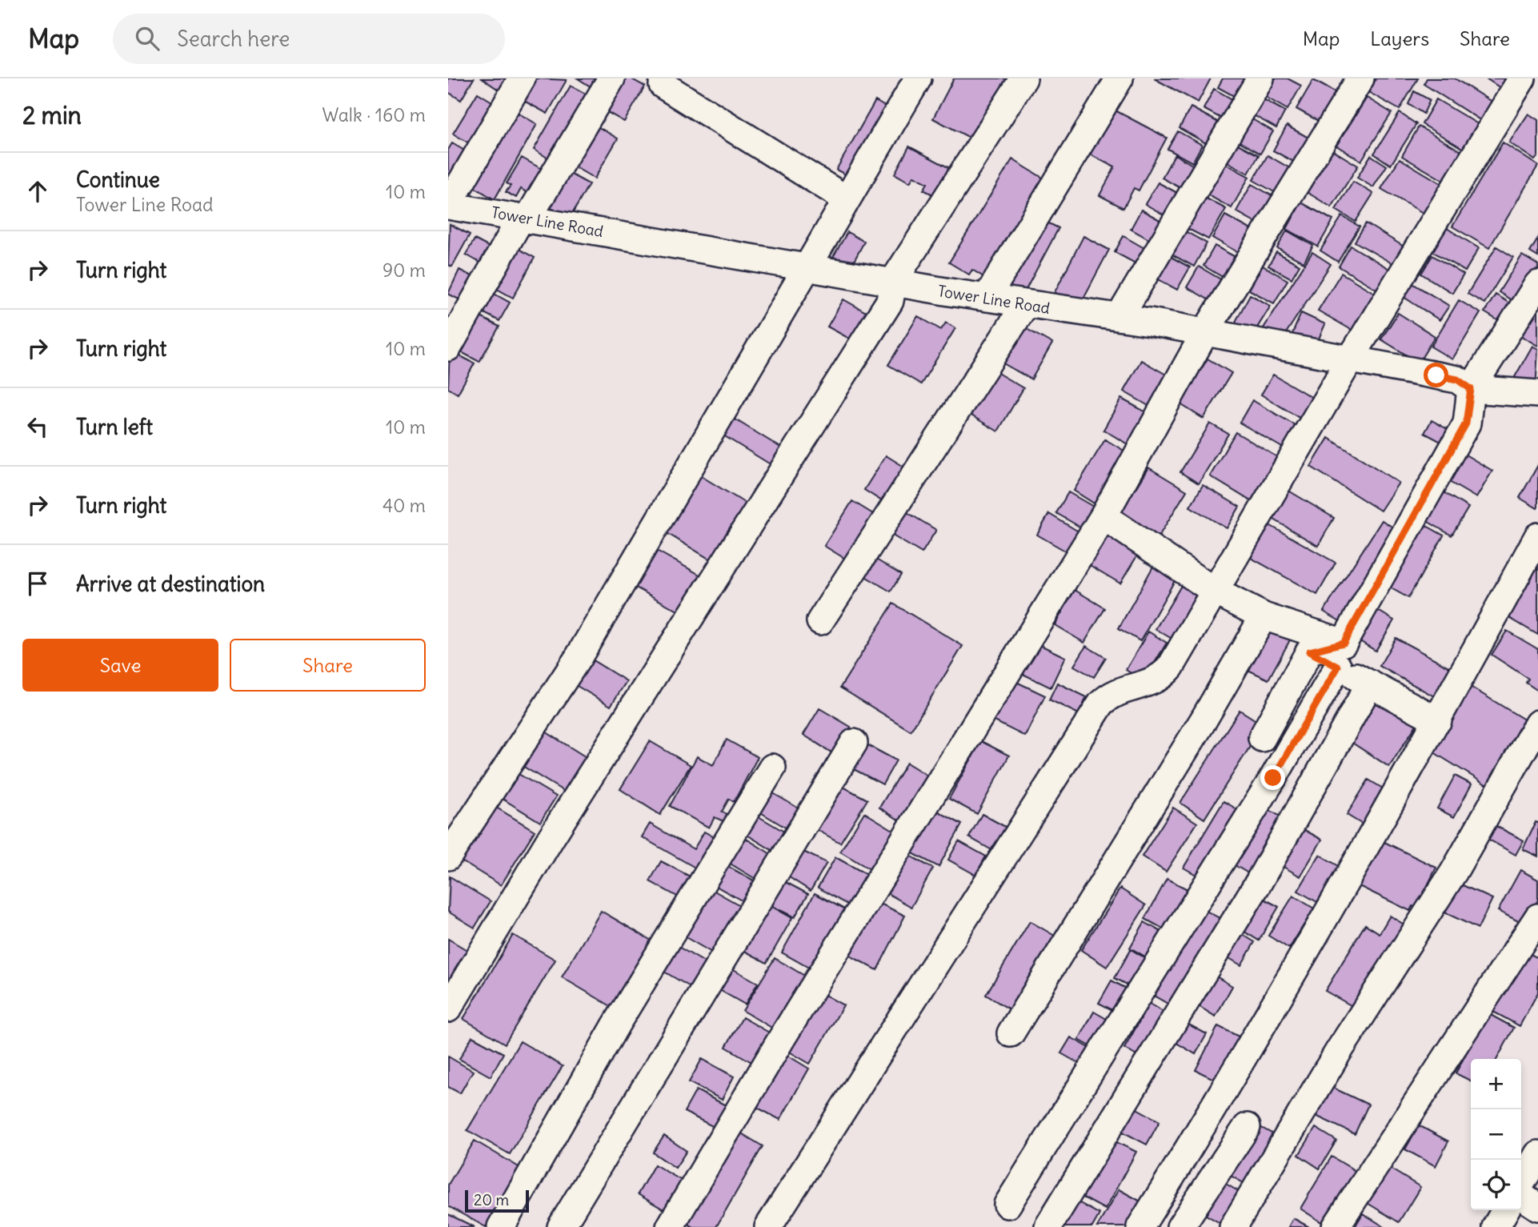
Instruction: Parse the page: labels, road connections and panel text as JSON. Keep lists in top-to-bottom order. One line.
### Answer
{"streets":{"street":["Tower Line Road"]},"scale_bar":"20 m","page":{"header":"Map","search":"Search here","nav":["Map","Layers","Share"],"heading":["2 min","Walk · 160 m"],"list":[["Continue","Tower Line Road","10 m"],["Turn right","90 m"],["Turn right","10 m"],["Turn left","10 m"],["Turn right","40 m"],"Arrive at destination"],"buttons":["Save","Share"],"map_buttons":["+","−"],"scale":"20 m"}}
